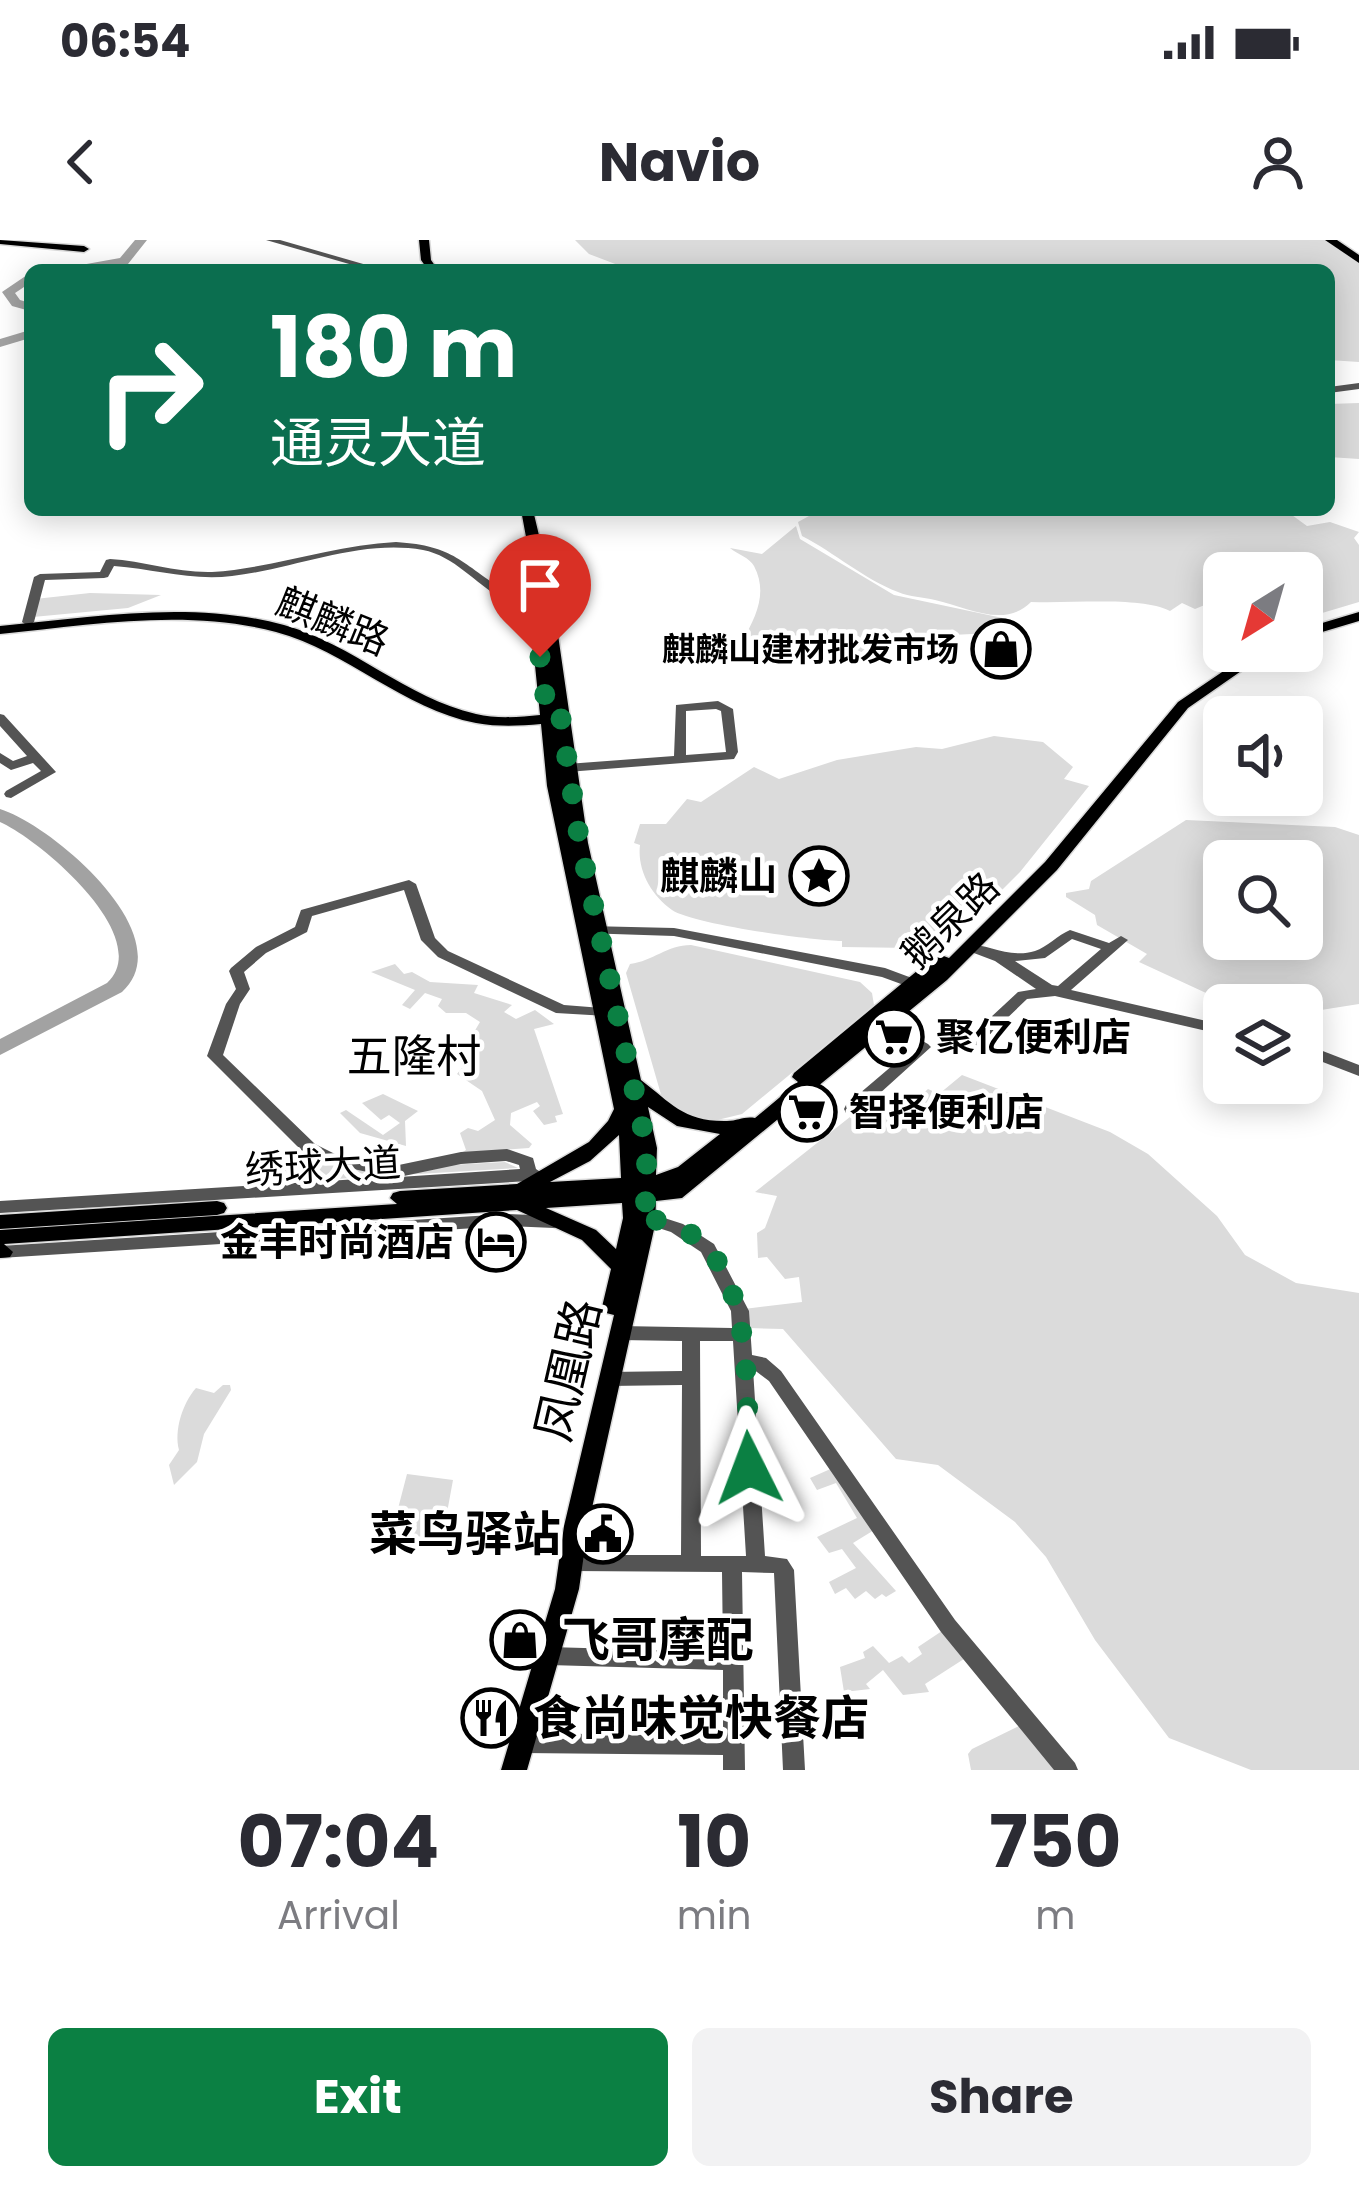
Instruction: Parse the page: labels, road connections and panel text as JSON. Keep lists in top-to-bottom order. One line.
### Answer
{"streets":{"main road":["麒麟路","鹅泉路","绣球大道","凤凰路"]},"crossings":[["鹅泉路","绣球大道"],["鹅泉路","凤凰路"],["绣球大道","凤凰路"]],"districts":["五隆村"],"places":{"shop":["麒麟山建材批发市场","飞哥摩配"],"place":["麒麟山"],"supermarket":["聚亿便利店","智择便利店"],"hotel":["金丰时尚酒店"],"public building":["菜鸟驿站"],"restaurant":["食尚味觉快餐店"]},"north":"bottom left","page":{"status":"06:54","header":"Navio","turn":["180 m","通灵大道"],"eta":["07:04","Arrival","10","min","750","m"],"buttons":["Exit","Share"]}}
